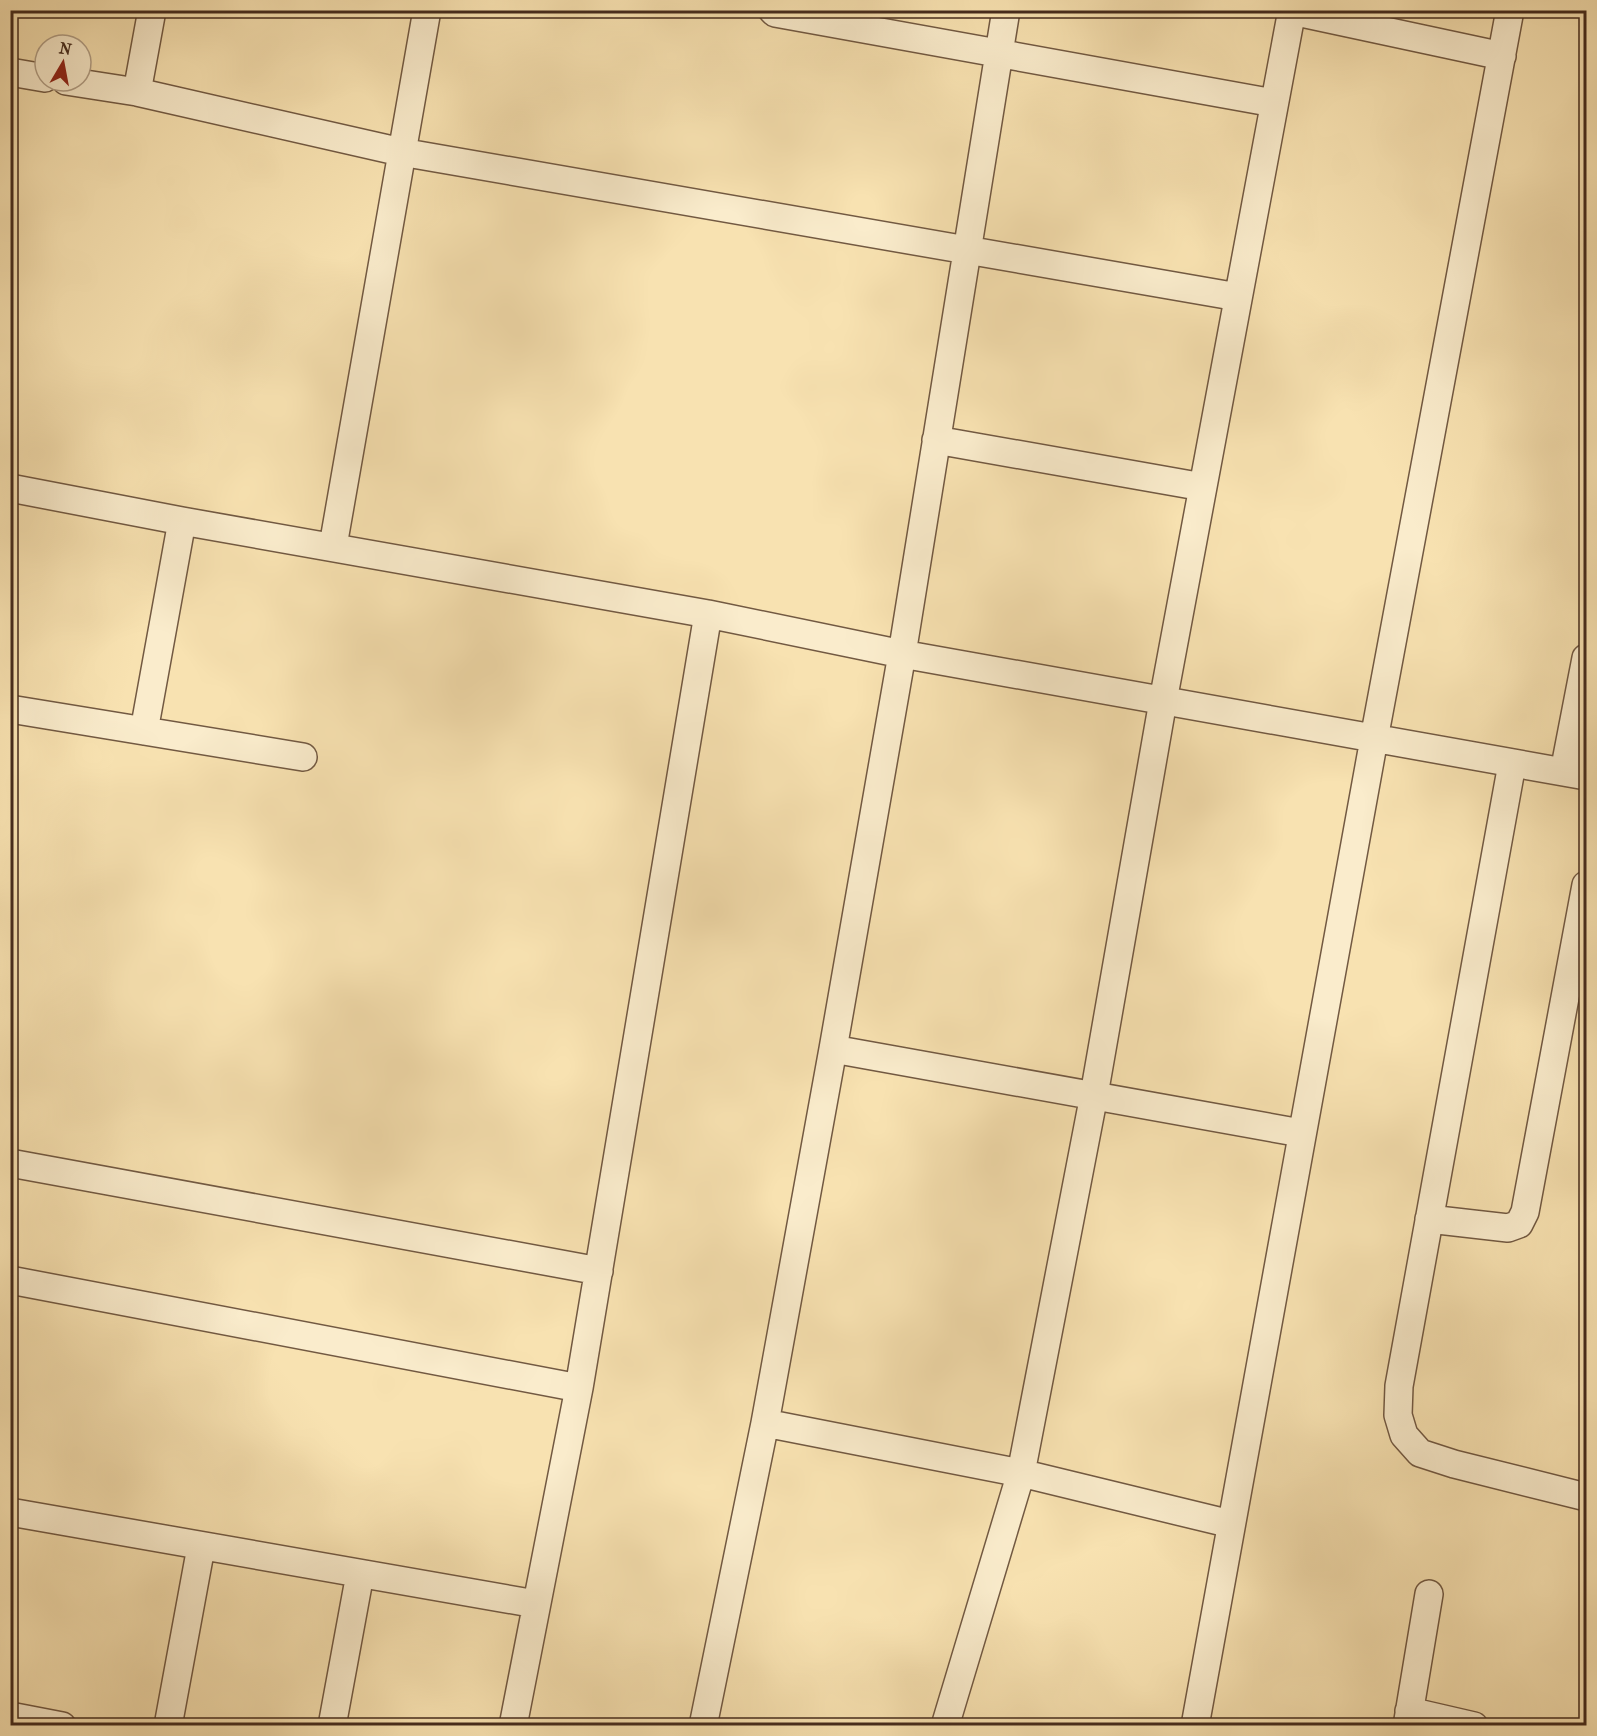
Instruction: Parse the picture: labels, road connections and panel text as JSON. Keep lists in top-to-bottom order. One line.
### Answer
{"north":"top"}
